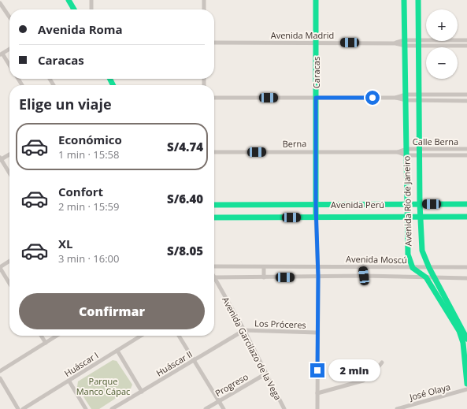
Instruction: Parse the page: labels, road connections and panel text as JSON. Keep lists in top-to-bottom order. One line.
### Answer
{"streets":{"street":["Avenida Madrid","Caracas","Calle Berna","Berna","Avenida Río de Janeiro","Avenida Perú","Avenida Moscú","Los Próceres","Avenida Garcilazo de la Vega","Huáscar II","Huáscar I","Progreso","José Olaya"]},"crossings":[["Avenida Madrid","Caracas"],["Avenida Madrid","Avenida Río de Janeiro"],["Caracas","Berna"],["Caracas","Avenida Perú"],["Caracas","Avenida Moscú"],["Caracas","Los Próceres"],["Calle Berna","Berna"],["Calle Berna","Avenida Río de Janeiro"],["Avenida Río de Janeiro","Avenida Perú"],["Avenida Río de Janeiro","Avenida Moscú"],["Los Próceres","Avenida Garcilazo de la Vega"],["Los Próceres","Huáscar II"],["Avenida Garcilazo de la Vega","Huáscar II"],["Avenida Garcilazo de la Vega","Progreso"]],"parks":["Parque Manco Cápac"],"page":{"map_buttons":["+","−"],"banner":["Avenida Roma","Caracas"],"heading":"Elige un viaje","list":[{"name":"Económico","note":"1 min · 15:58","value":"S/4.74"},{"name":"Confort","note":"2 min · 15:59","value":"S/6.40"},{"name":"XL","note":"3 min · 16:00","value":"S/8.05"}],"buttons":"Confirmar","bubble":"2 min"}}
